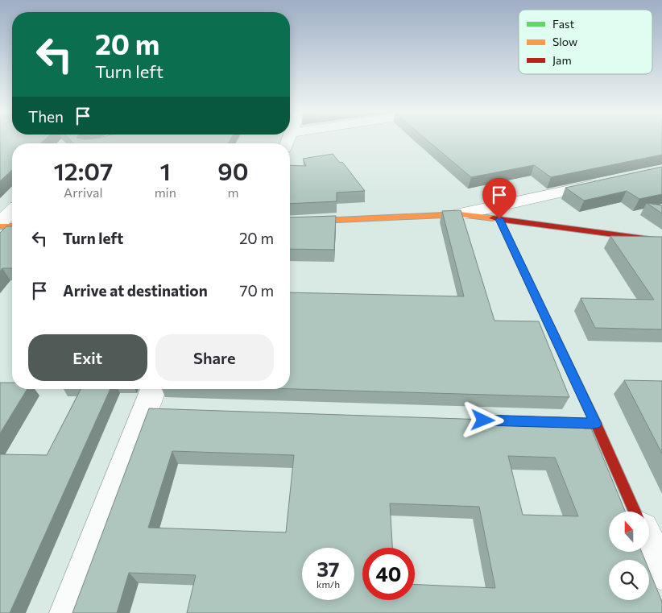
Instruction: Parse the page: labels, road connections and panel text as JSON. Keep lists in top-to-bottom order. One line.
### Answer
{"legend":["Fast","Slow","Jam"],"north":"top","page":{"turn":["20 m","Turn left"],"then":"Then","eta":["12:07","Arrival","1","min","90","m"],"list":[{"name":"Turn left","value":"20 m"},{"name":"Arrive at destination","value":"70 m"}],"buttons":["Exit","Share"],"speed":"37 km/h","limit":"40"}}
